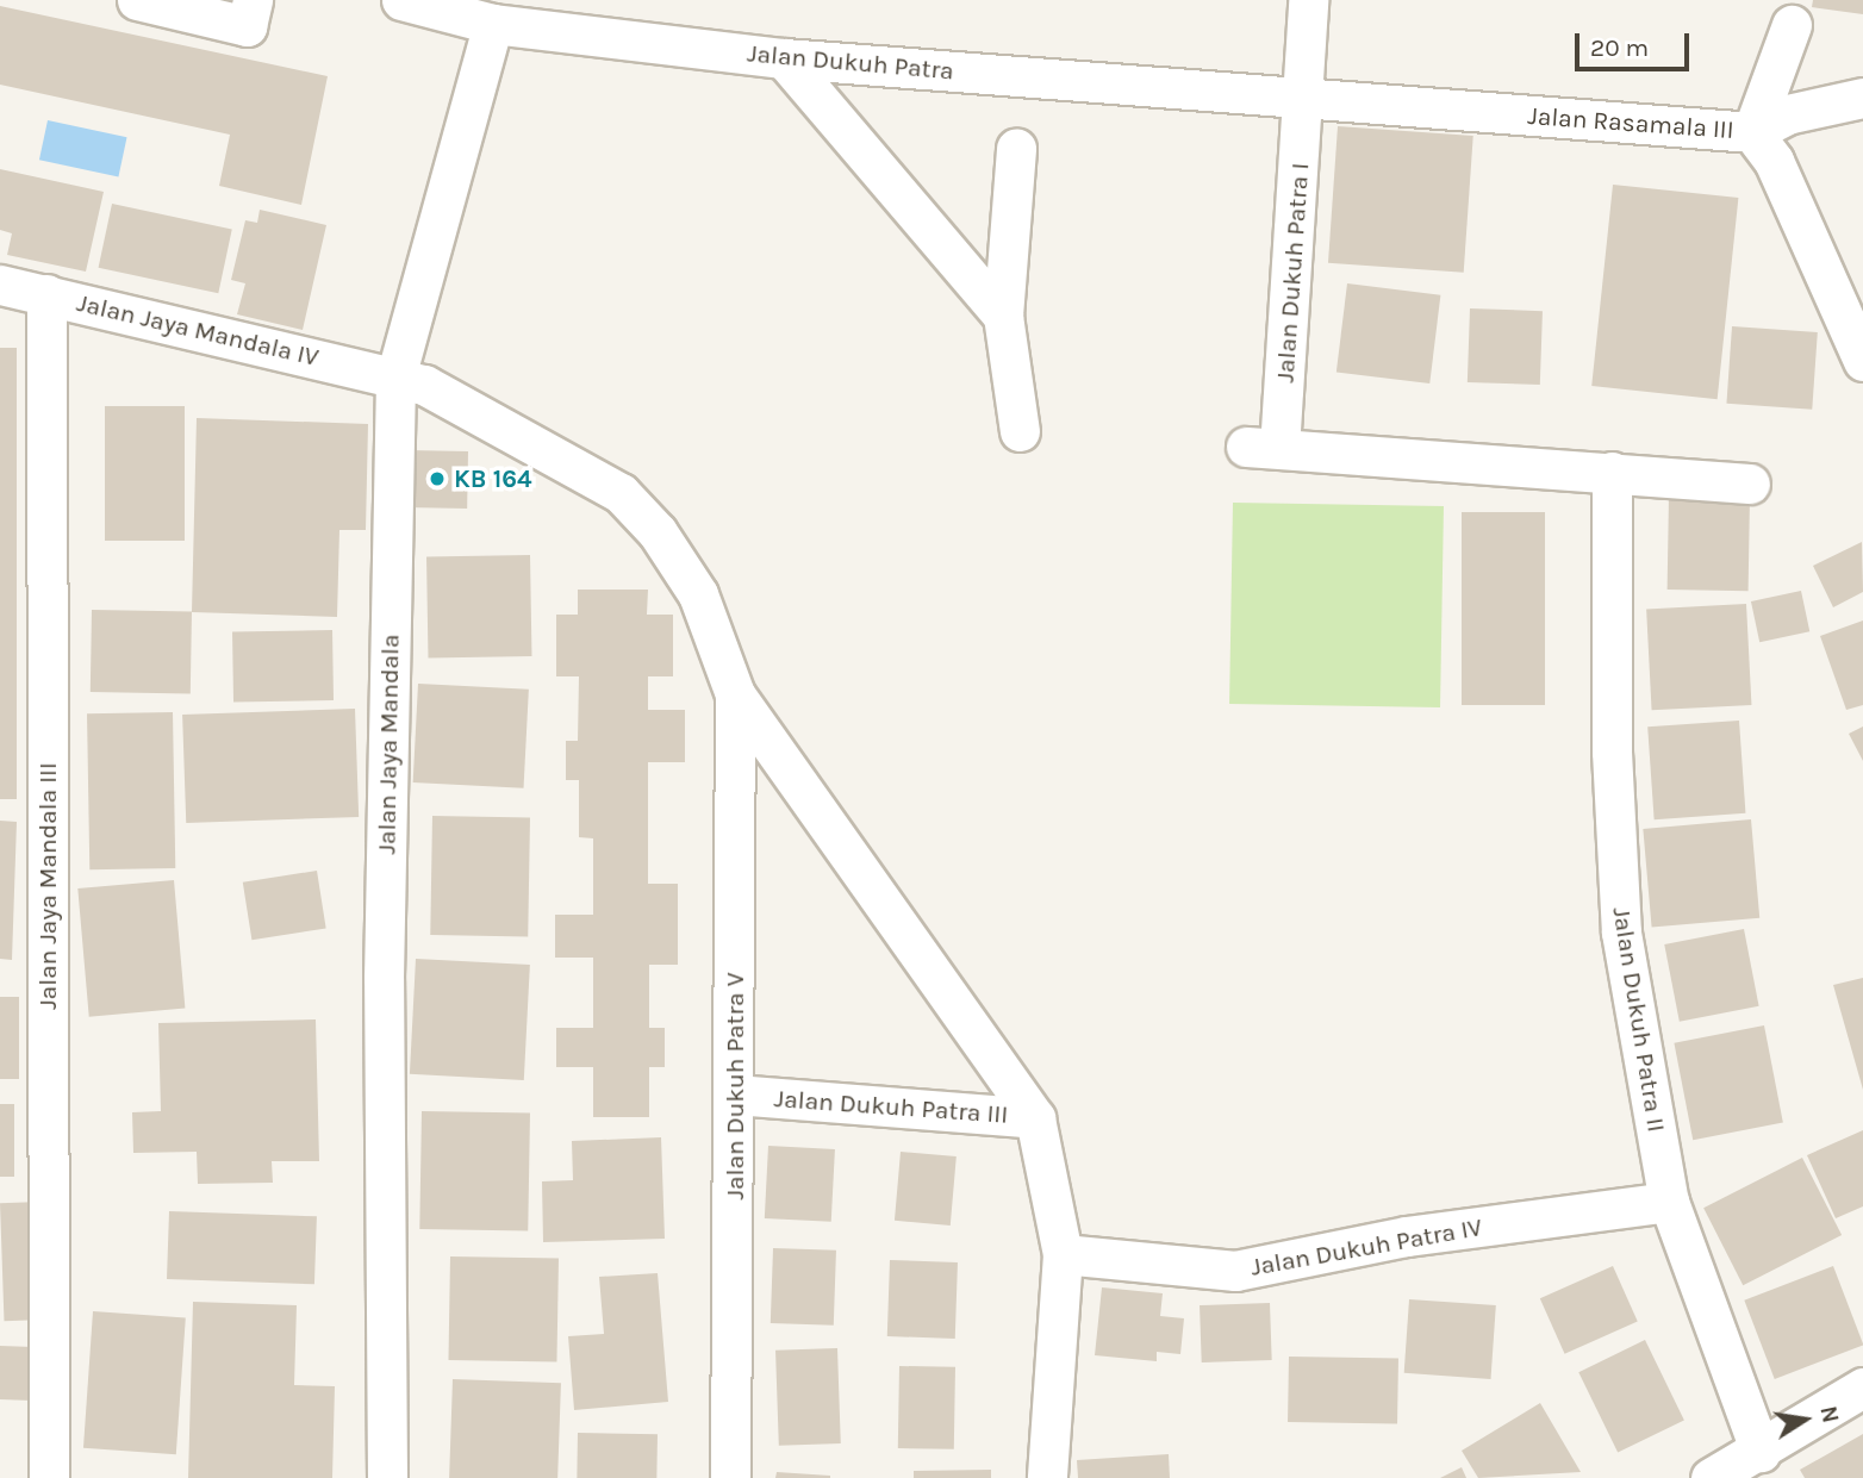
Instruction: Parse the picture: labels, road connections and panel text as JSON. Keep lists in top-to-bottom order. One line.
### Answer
{"streets":{"street":["Jalan Dukuh Patra","Jalan Rasamala III","Jalan Dukuh Patra I","Jalan Jaya Mandala IV","Jalan Jaya Mandala","Jalan Jaya Mandala III","Jalan Dukuh Patra II","Jalan Dukuh Patra V","Jalan Dukuh Patra III","Jalan Dukuh Patra IV"]},"crossings":[["Jalan Dukuh Patra","Jalan Rasamala III"],["Jalan Dukuh Patra","Jalan Dukuh Patra I"],["Jalan Dukuh Patra","Jalan Jaya Mandala"],["Jalan Rasamala III","Jalan Dukuh Patra I"],["Jalan Dukuh Patra I","Jalan Dukuh Patra II"],["Jalan Jaya Mandala IV","Jalan Jaya Mandala"],["Jalan Jaya Mandala IV","Jalan Jaya Mandala III"],["Jalan Jaya Mandala IV","Jalan Dukuh Patra V"],["Jalan Dukuh Patra II","Jalan Dukuh Patra IV"],["Jalan Dukuh Patra V","Jalan Dukuh Patra III"],["Jalan Dukuh Patra III","Jalan Dukuh Patra IV"]],"places":["KB 164"],"scale_bar":"20 m","north":"right"}
